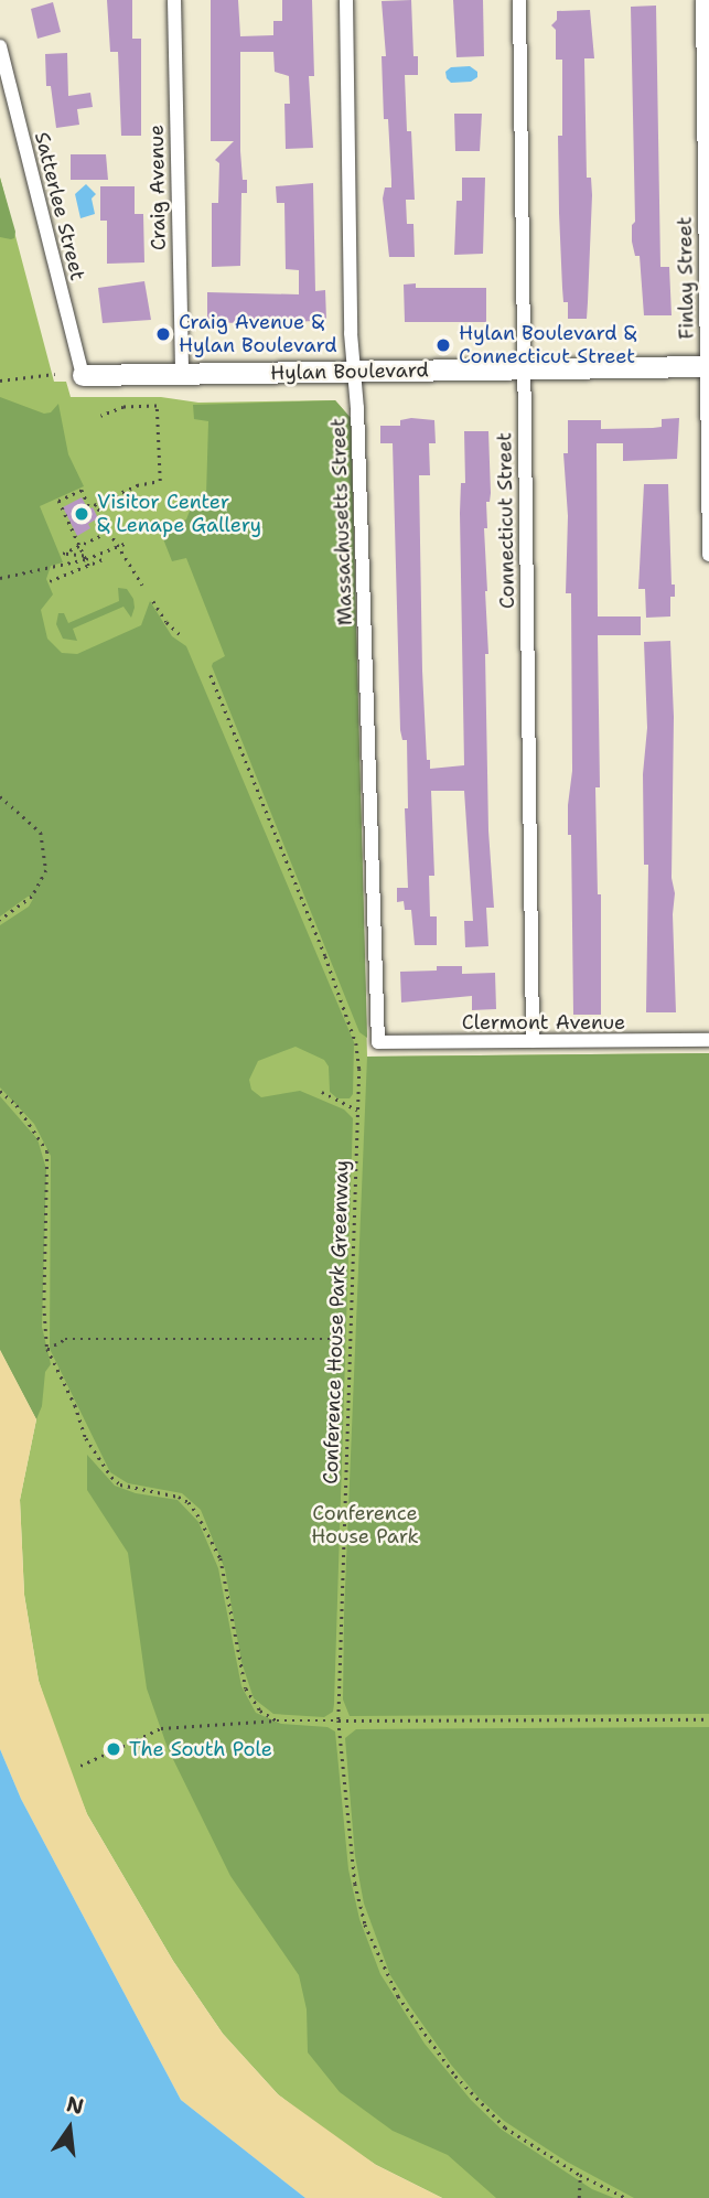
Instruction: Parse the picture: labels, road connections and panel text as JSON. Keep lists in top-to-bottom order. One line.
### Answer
{"streets":{"street":["Craig Avenue","Satterlee Street","Finlay Street","Hylan Boulevard","Connecticut Street","Massachusetts Street","Clermont Avenue"],"path":["Conference House Park Greenway"]},"crossings":[["Craig Avenue","Hylan Boulevard"],["Satterlee Street","Hylan Boulevard"],["Finlay Street","Hylan Boulevard"],["Hylan Boulevard","Connecticut Street"],["Hylan Boulevard","Massachusetts Street"],["Connecticut Street","Clermont Avenue"],["Massachusetts Street","Clermont Avenue"]],"parks":["Conference House Park"],"places":["Craig Avenue & Hylan Boulevard","Hylan Boulevard & Connecticut Street","Visitor Center & Lenape Gallery","The South Pole"],"north":"top"}
